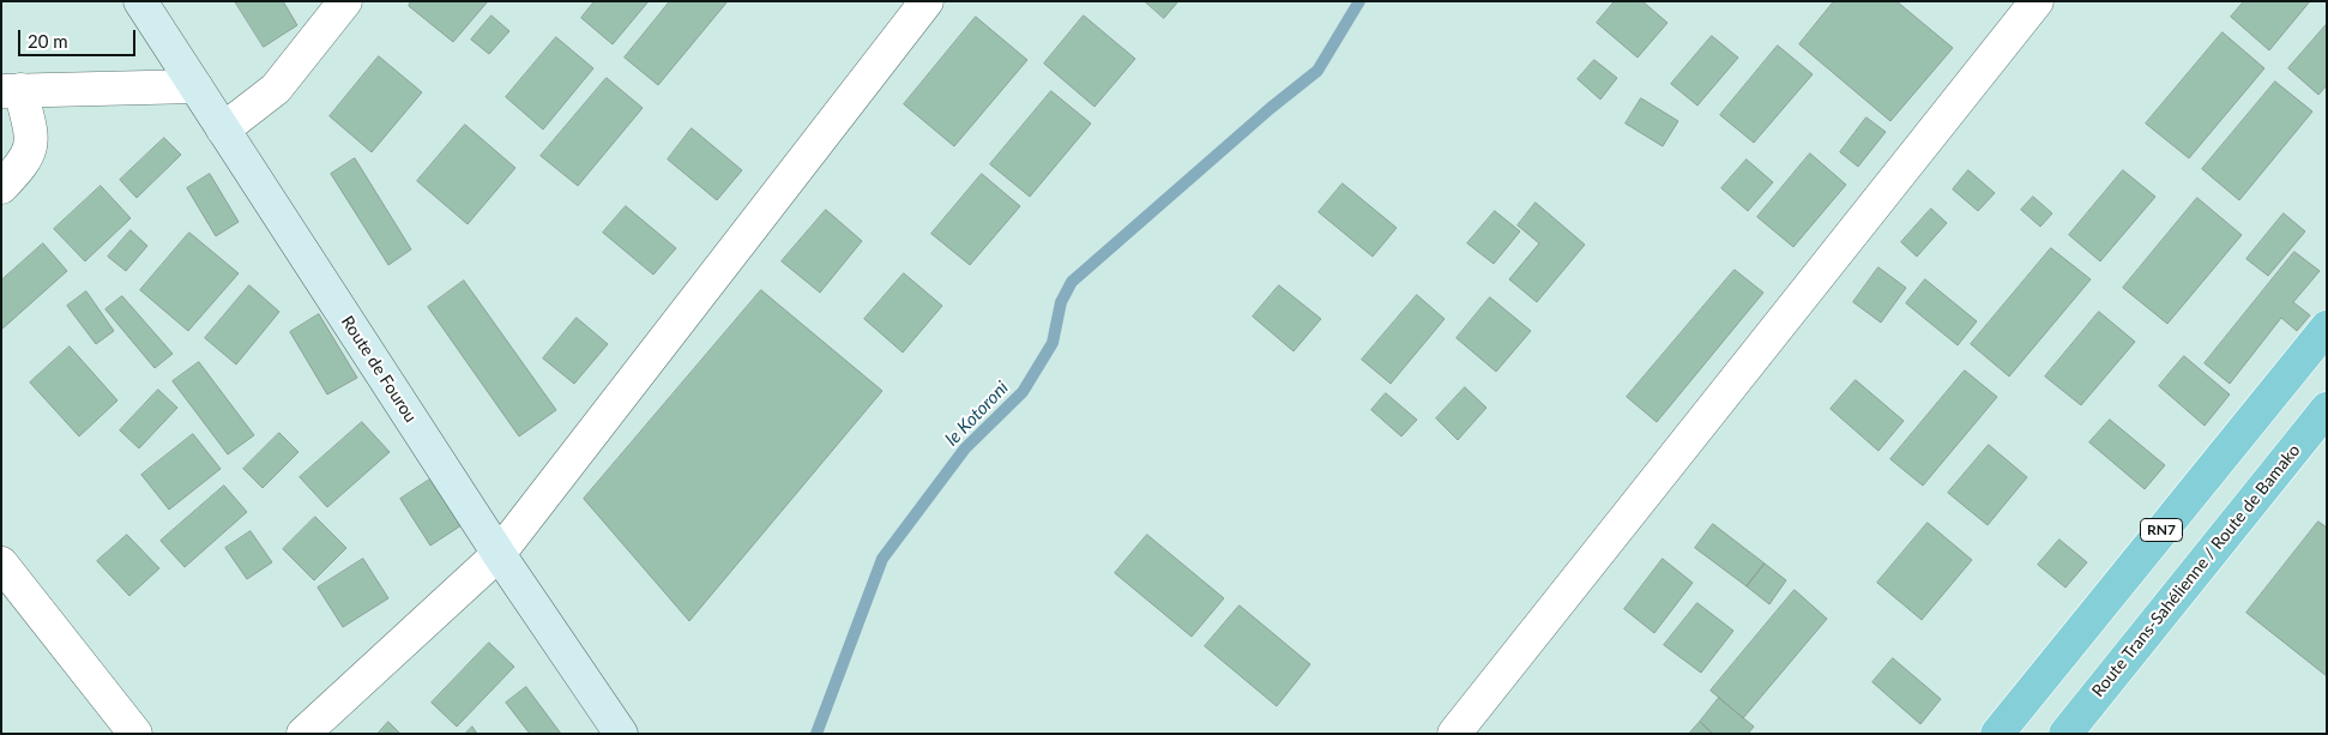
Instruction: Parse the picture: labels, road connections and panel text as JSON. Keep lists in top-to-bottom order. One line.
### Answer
{"streets":{"highway":["RN7","Route Trans-Sahélienne / Route de Bamako"],"main road":["Route de Fourou"]},"water":["le Kotoroni"],"scale_bar":"20 m"}
